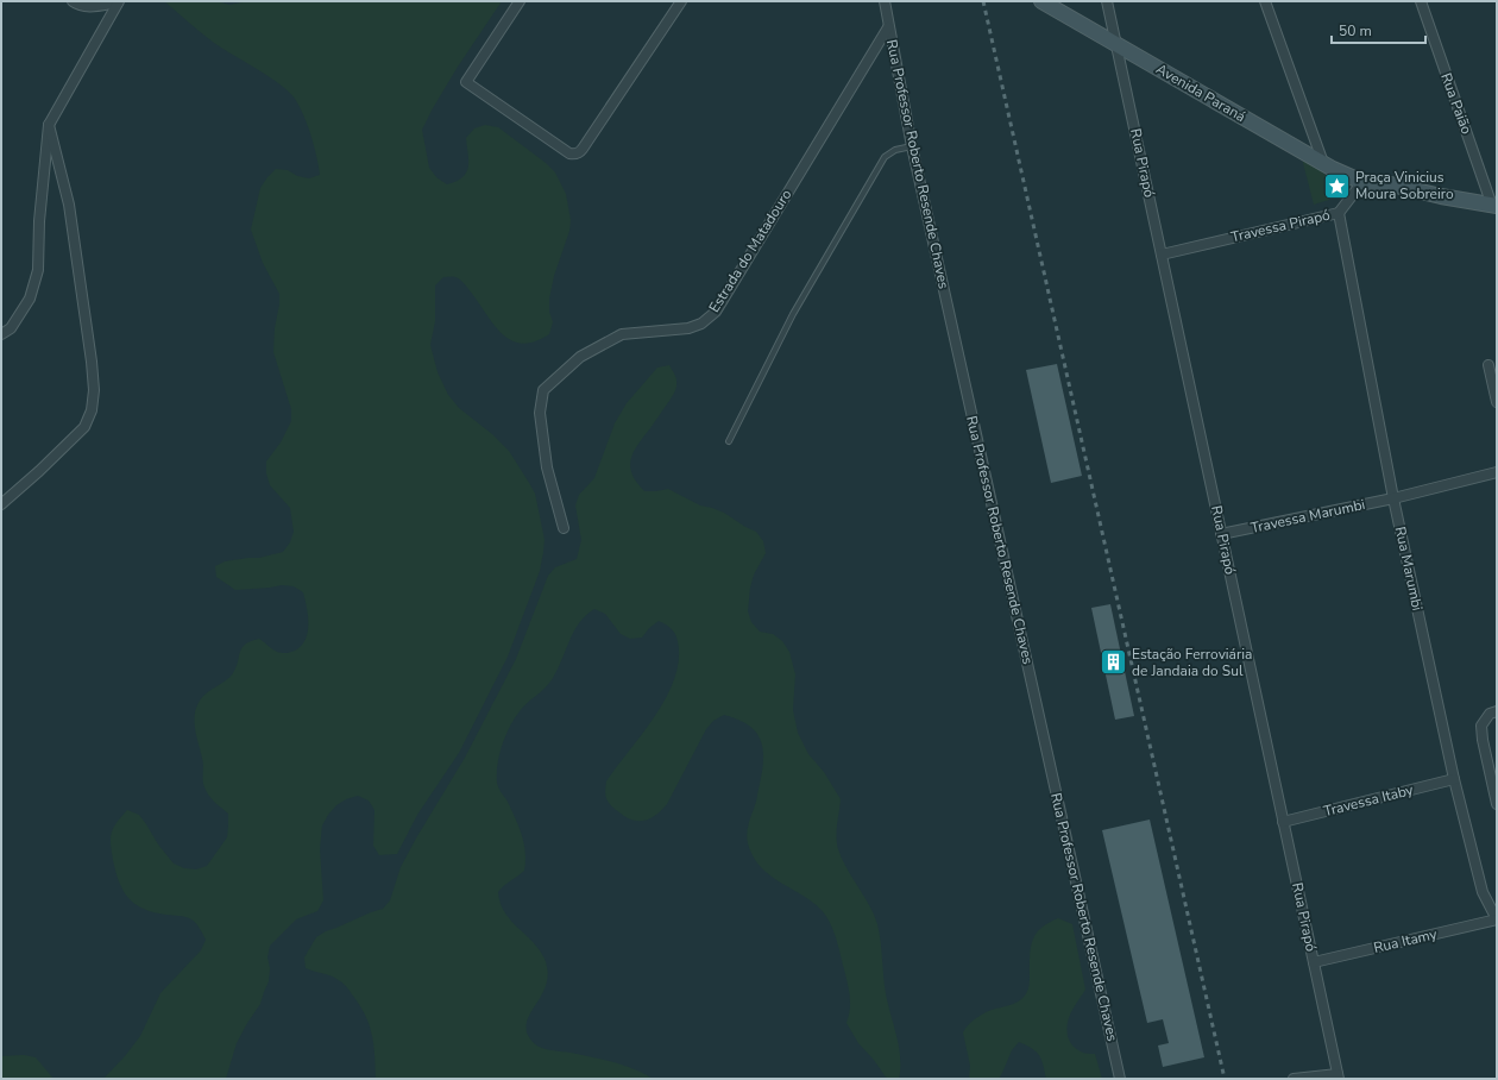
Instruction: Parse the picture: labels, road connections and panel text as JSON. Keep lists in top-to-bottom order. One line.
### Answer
{"streets":{"street":["Avenida Paraná","Rua Paião","Rua Pirapó","Rua Professor Roberto Resende Chaves","Travessa Pirapó","Estrada do Matadouro","Travessa Marumbi","Rua Marumbi","Travessa Itaby","Rua Itamy"]},"crossings":[["Avenida Paraná","Rua Pirapó"],["Avenida Paraná","Travessa Pirapó"],["Rua Pirapó","Travessa Pirapó"],["Rua Pirapó","Travessa Marumbi"],["Rua Pirapó","Travessa Itaby"],["Rua Pirapó","Rua Itamy"],["Rua Professor Roberto Resende Chaves","Estrada do Matadouro"],["Travessa Pirapó","Rua Marumbi"],["Travessa Marumbi","Rua Marumbi"],["Rua Marumbi","Travessa Itaby"],["Rua Marumbi","Rua Itamy"]],"places":{"place":["Praça Vinicius Moura Sobreiro"],"building":["Estação Ferroviária de Jandaia do Sul"]},"scale_bar":"50 m"}
